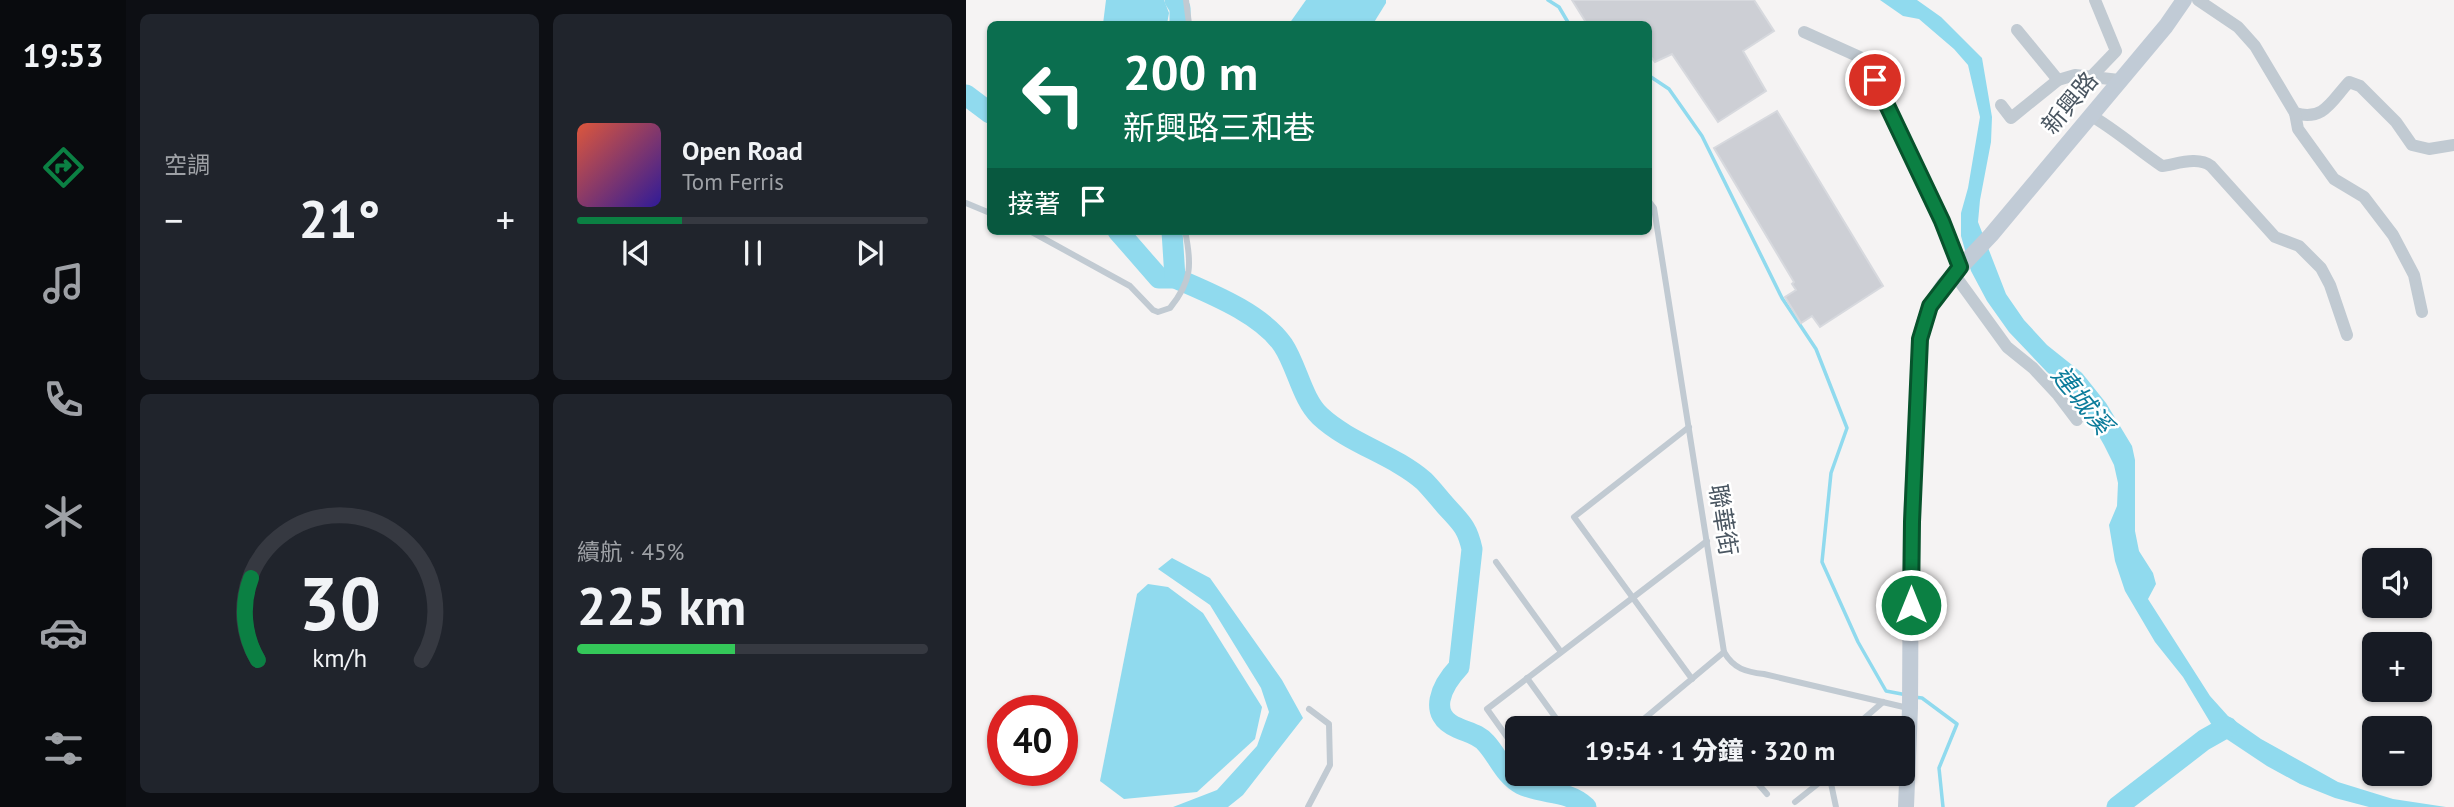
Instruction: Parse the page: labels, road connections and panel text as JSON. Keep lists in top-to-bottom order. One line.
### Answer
{"streets":{"street":["新興路"],"lane":["聯華街"]},"water":["連城溪"],"page":{"tabs":"19:53","tile":["空調",["續航 · 45%","225 km"]],"turn":["200 m","新興路三和巷"],"song":["Open Road","Tom Ferris"],"then":"接著","heat":["−","21°","+"],"map_buttons":["+","−"],"limit":"40","trip":"19:54 · 1 分鐘 · 320 m","gauge":["30","km/h"]}}
